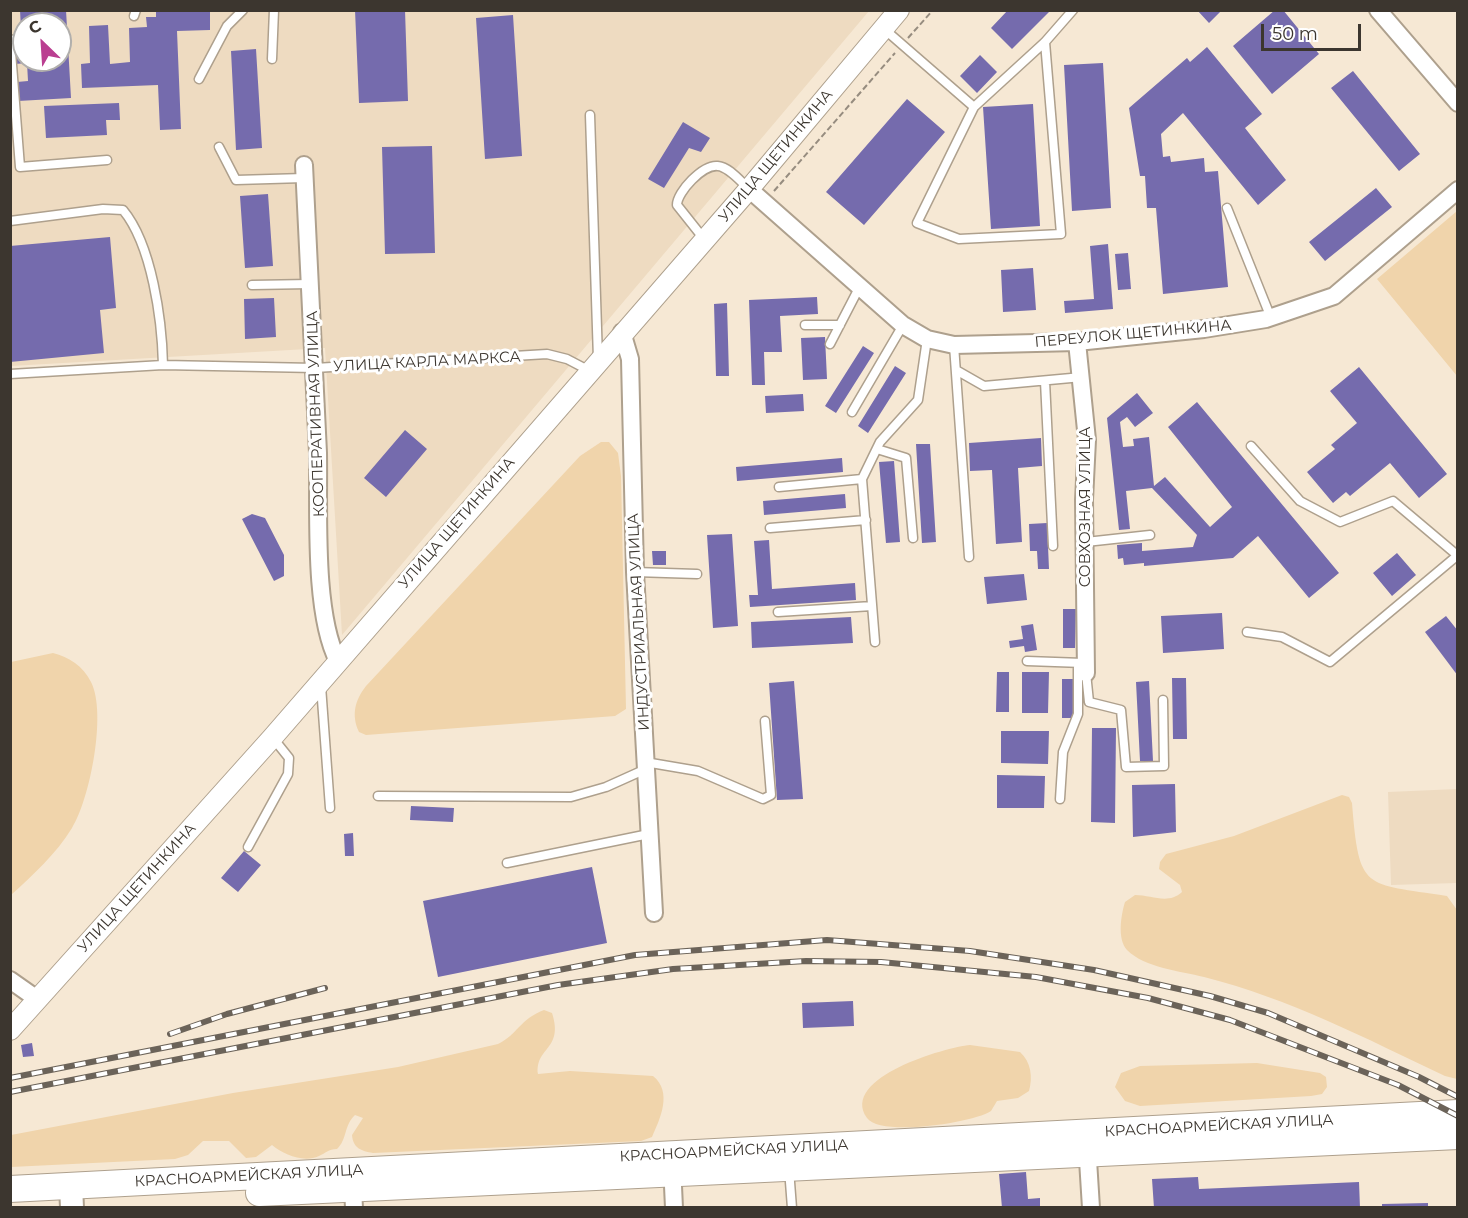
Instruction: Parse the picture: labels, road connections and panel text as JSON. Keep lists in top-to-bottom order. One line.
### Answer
{"streets":{"main road":["КРАСНОАРМЕЙСКАЯ УЛИЦА"],"street":["УЛИЦА ЩЕТИНКИНА","ПЕРЕУЛОК ЩЕТИНКИНА","КООПЕРАТИВНАЯ УЛИЦА","СОВХОЗНАЯ УЛИЦА","ИНДУСТРИАЛЬНАЯ УЛИЦА"],"lane":["УЛИЦА КАРЛА МАРКСА"]},"crossings":[["УЛИЦА ЩЕТИНКИНА","ПЕРЕУЛОК ЩЕТИНКИНА"],["УЛИЦА ЩЕТИНКИНА","УЛИЦА КАРЛА МАРКСА"],["УЛИЦА ЩЕТИНКИНА","КООПЕРАТИВНАЯ УЛИЦА"],["УЛИЦА ЩЕТИНКИНА","ИНДУСТРИАЛЬНАЯ УЛИЦА"],["ПЕРЕУЛОК ЩЕТИНКИНА","СОВХОЗНАЯ УЛИЦА"],["УЛИЦА КАРЛА МАРКСА","КООПЕРАТИВНАЯ УЛИЦА"]],"scale_bar":"50 m","north":"top left"}
